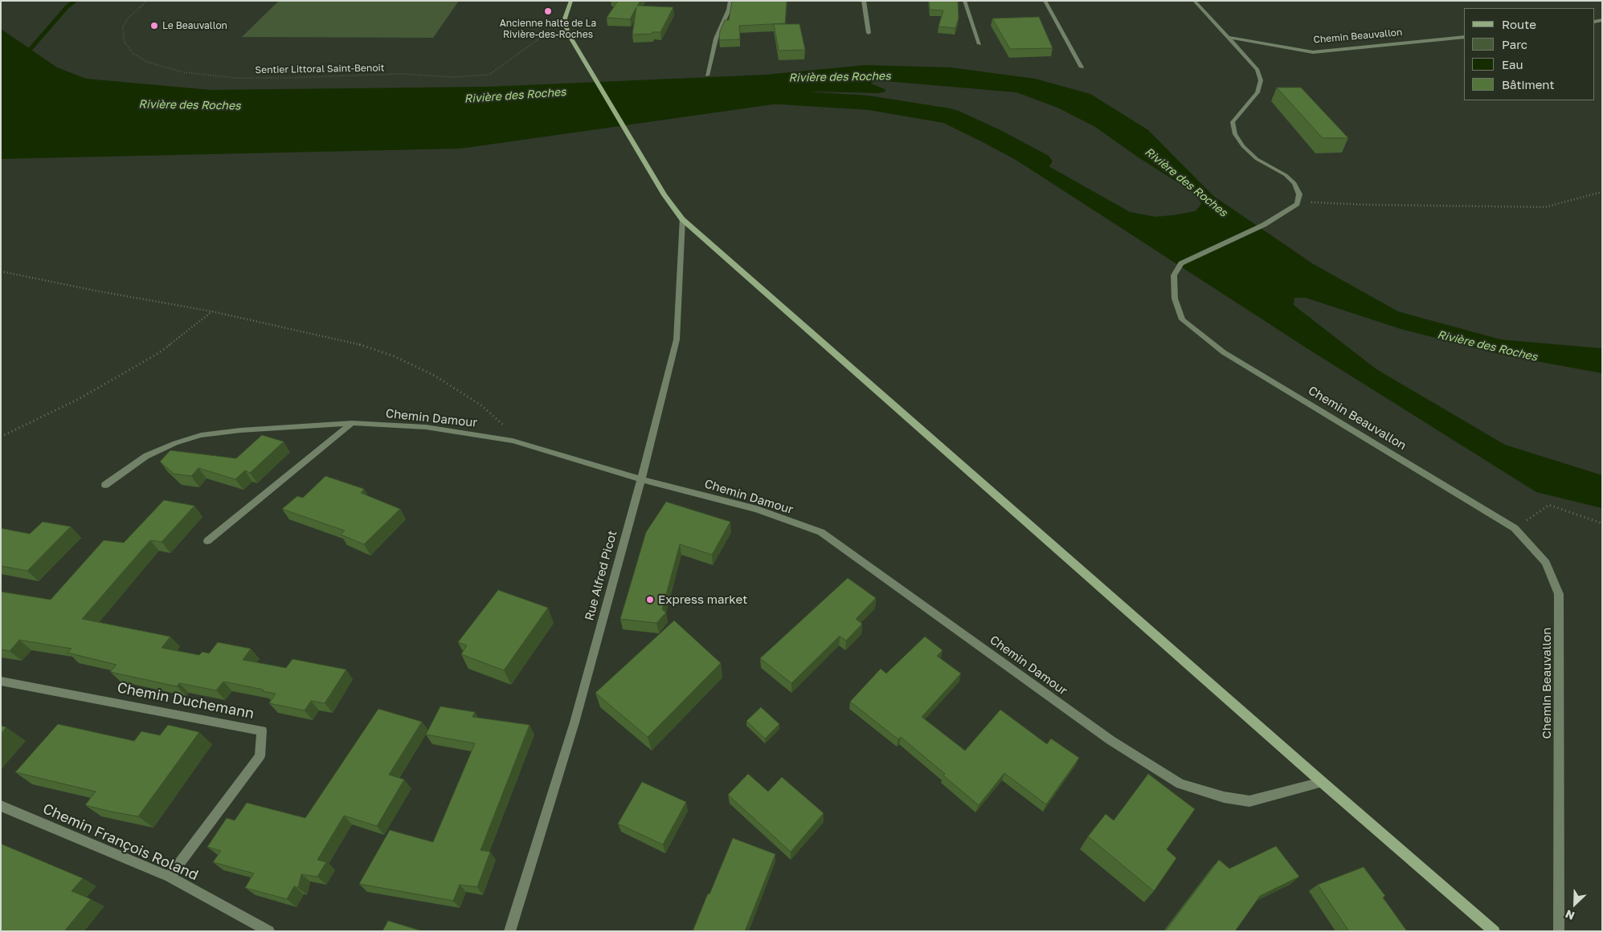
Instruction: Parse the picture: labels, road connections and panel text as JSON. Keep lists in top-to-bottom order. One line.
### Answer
{"streets":{"street":["Chemin Beauvallon","Chemin Damour","Rue Alfred Picot","Chemin Duchemann","Chemin François Roland"],"path":["Sentier Littoral Saint-Benoit"]},"crossings":[["Chemin Damour","Rue Alfred Picot"],["Chemin Duchemann","Chemin François Roland"]],"water":["Rivière des Roches"],"places":["Ancienne halte de La Rivière-des-Roches","Le Beauvallon","Express market"],"legend":["Route","Parc","Eau","Bâtiment"],"north":"bottom left"}
